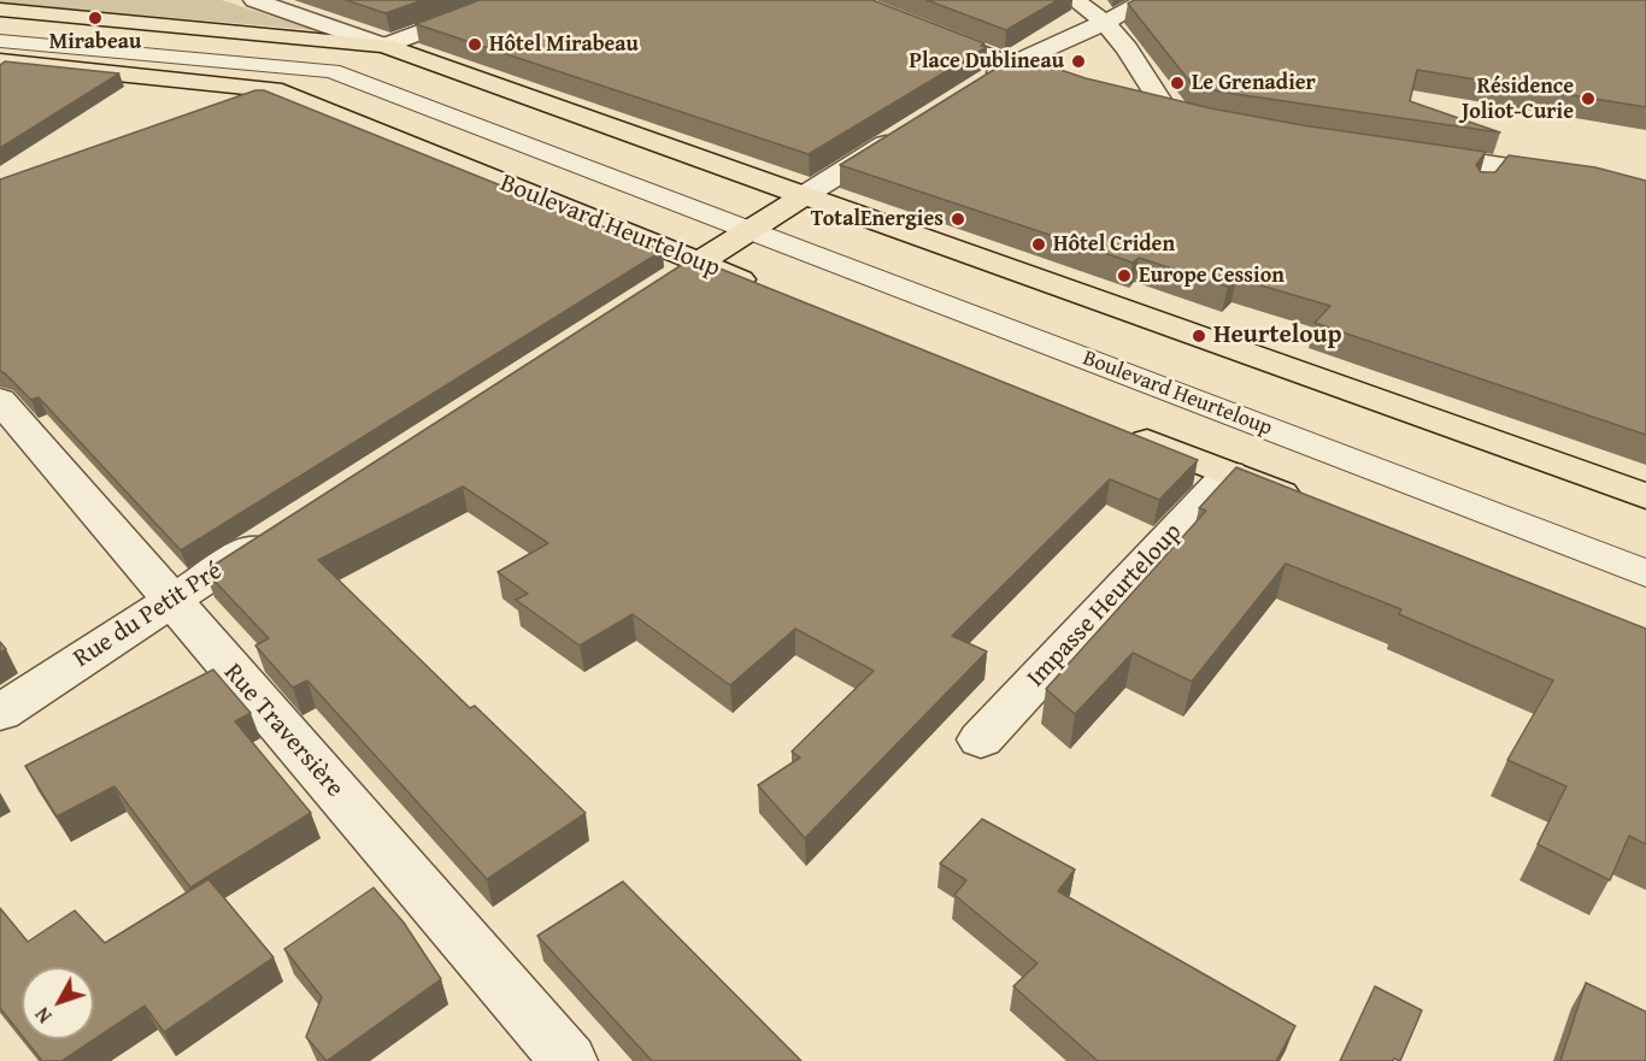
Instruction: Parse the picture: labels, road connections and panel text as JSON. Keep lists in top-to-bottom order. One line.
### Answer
{"streets":{"main road":["Boulevard Heurteloup"],"street":["Impasse Heurteloup","Rue du Petit Pré","Rue Traversière"]},"crossings":[["Rue du Petit Pré","Rue Traversière"]],"places":["Mirabeau","Hôtel Mirabeau","Place Dublineau","Le Grenadier","Résidence Joliot-Curie","TotalEnergies","Hôtel Criden","Europe Cession","Heurteloup"],"north":"bottom left"}
